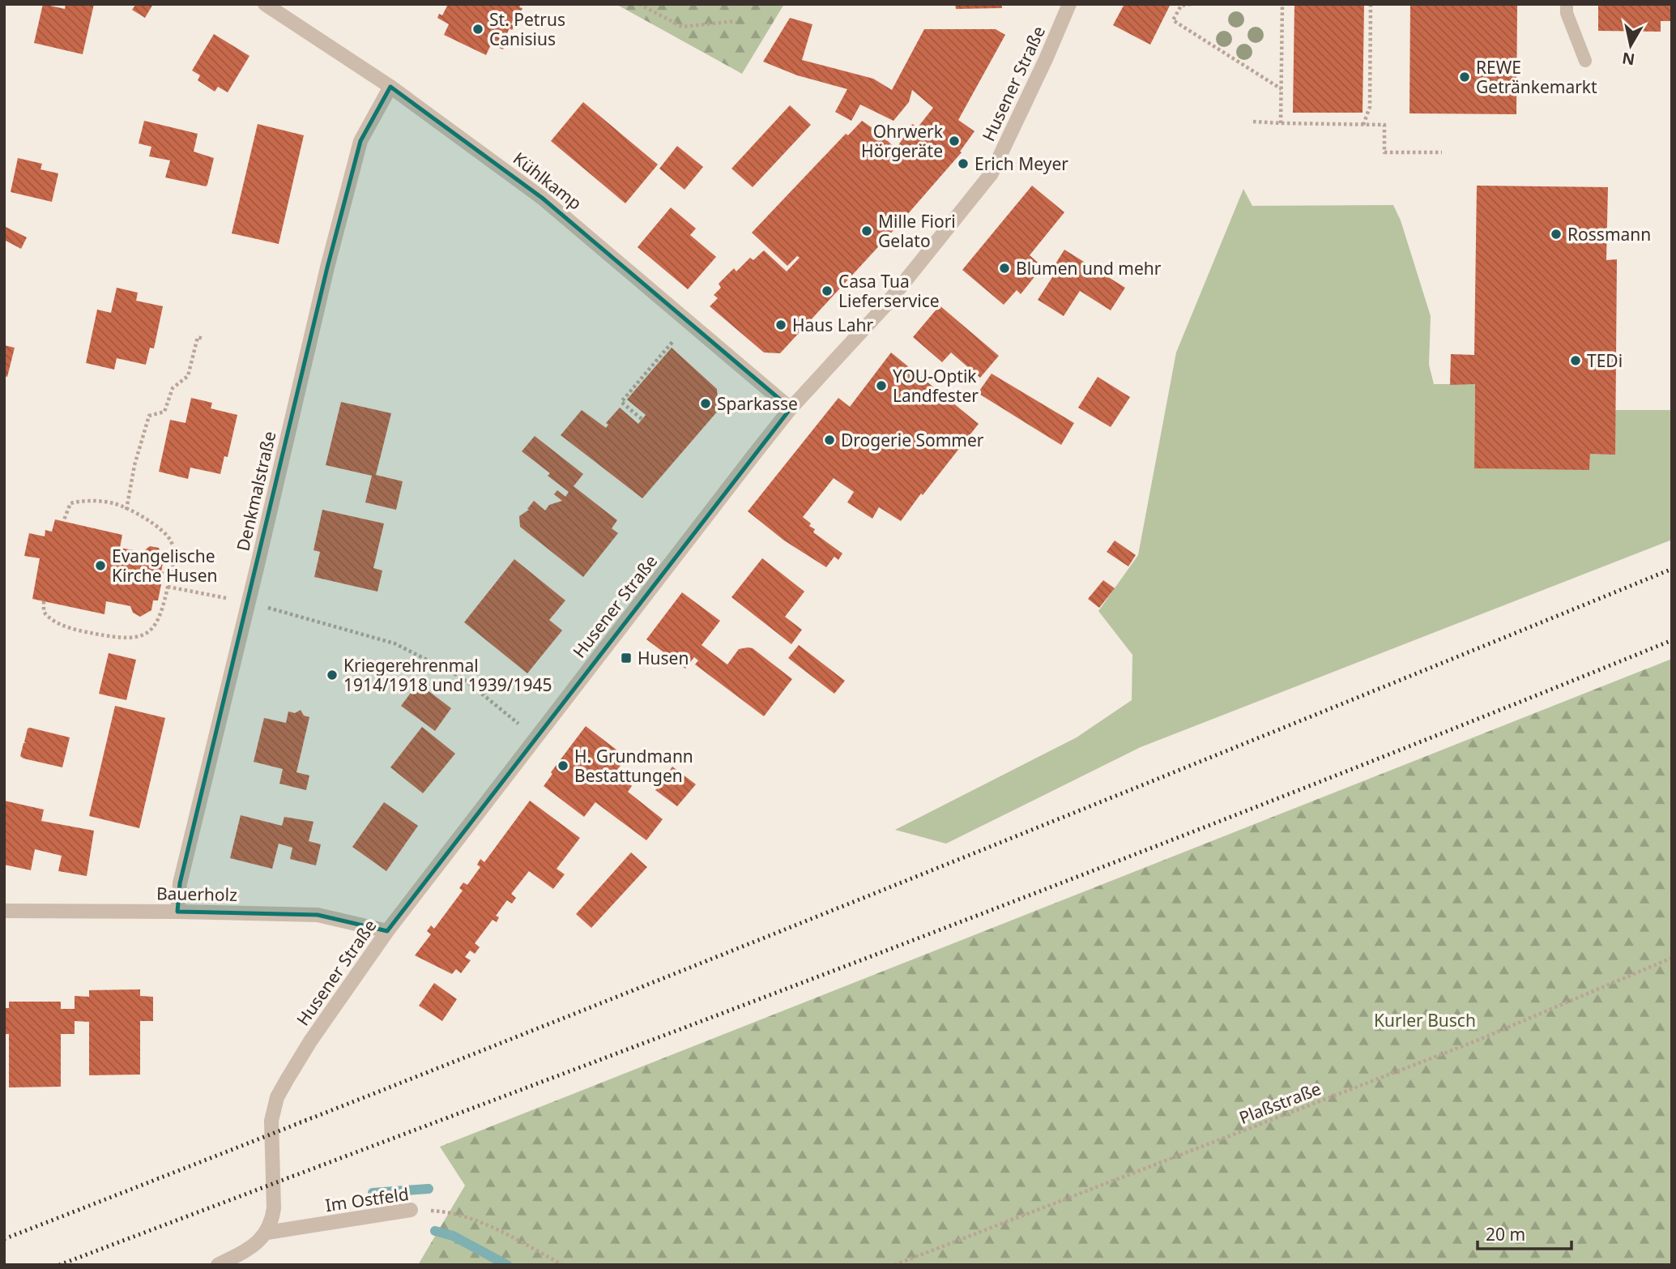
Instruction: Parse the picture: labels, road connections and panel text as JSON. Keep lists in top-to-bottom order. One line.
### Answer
{"streets":{"street":["Husener Straße","Kühlkamp","Denkmalstraße","Bauerholz","Im Ostfeld"],"path":["Plaßstraße"]},"crossings":[["Husener Straße","Kühlkamp"],["Husener Straße","Bauerholz"],["Husener Straße","Im Ostfeld"],["Kühlkamp","Denkmalstraße"],["Denkmalstraße","Bauerholz"]],"parks":["Kurler Busch"],"places":{"other":["St. Petrus Canisius","REWE Getränkemarkt","Ohrwerk Hörgeräte","Erich Meyer","Mille Fiori Gelato","Rossmann","Blumen und mehr","Casa Tua Lieferservice","Haus Lahr","TEDi","YOU-Optik Landfester","Sparkasse","Drogerie Sommer","Evangelische Kirche Husen","Kriegerehrenmal 1914/1918 und 1939/1945","H. Grundmann Bestattungen"],"transit":["Husen"]},"scale_bar":"20 m","north":"bottom"}
